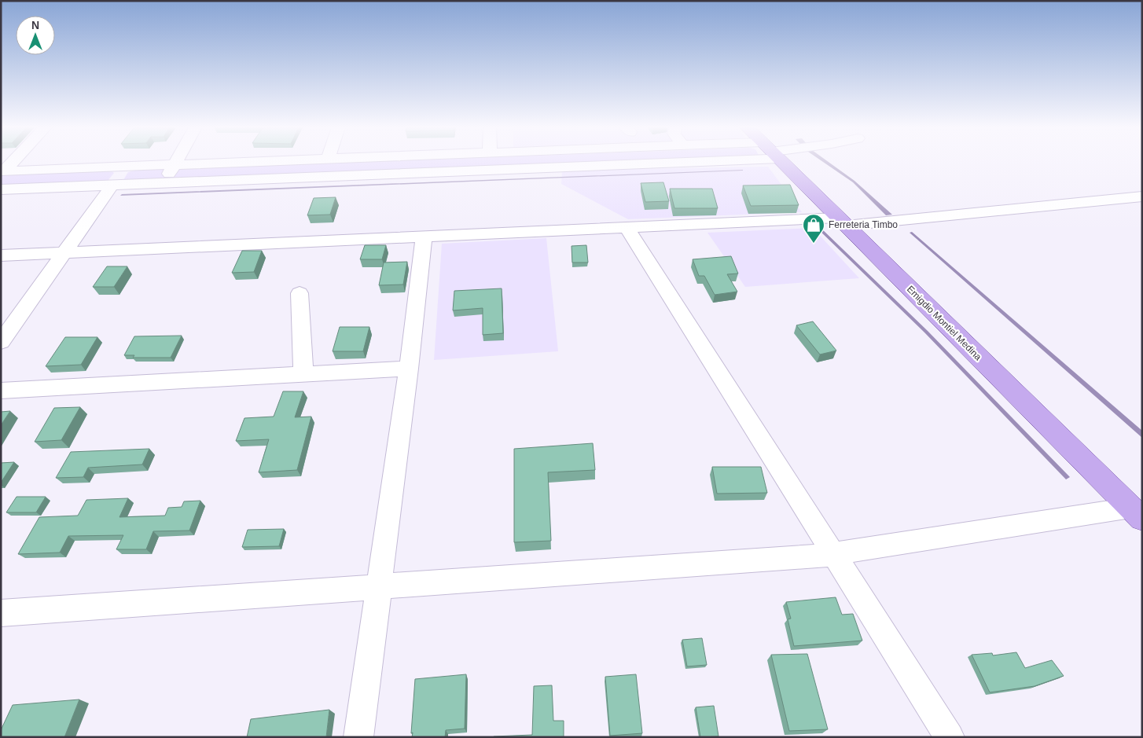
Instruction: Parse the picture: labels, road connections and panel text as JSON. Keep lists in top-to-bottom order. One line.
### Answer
{"streets":{"main road":["Emigdio Montiel Medina"]},"places":{"shop":["Ferreteria Timbo"]},"north":"top"}
